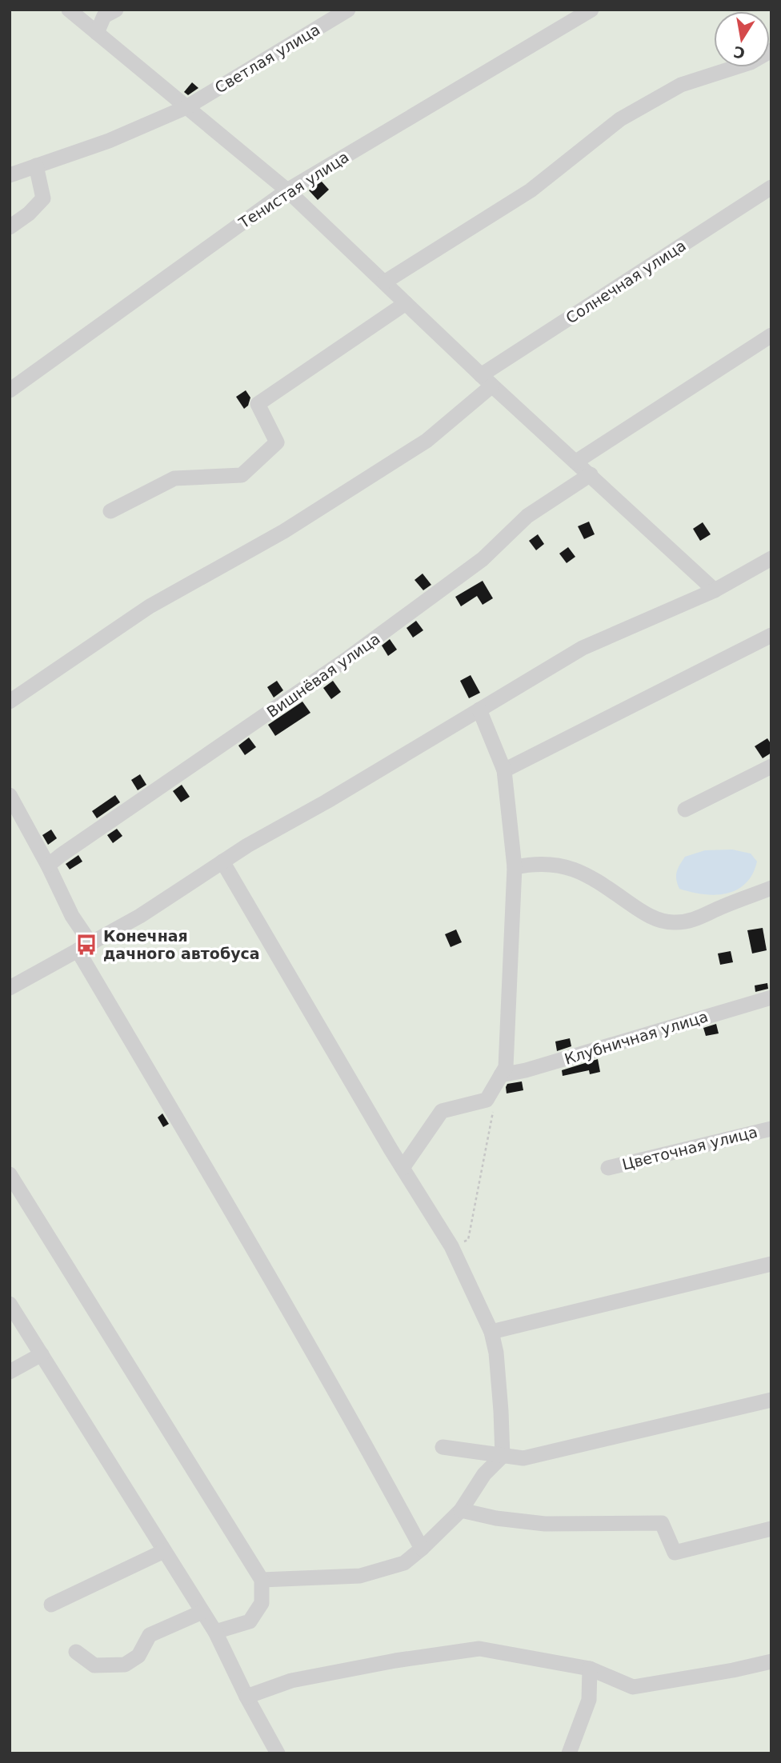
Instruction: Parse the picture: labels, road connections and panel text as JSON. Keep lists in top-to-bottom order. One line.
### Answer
{"streets":{"street":["Светлая улица","Тенистая улица","Солнечная улица","Вишнёвая улица","Клубничная улица","Цветочная улица"]},"places":{"bus stop":["Конечная дачного автобуса"]},"north":"bottom"}
